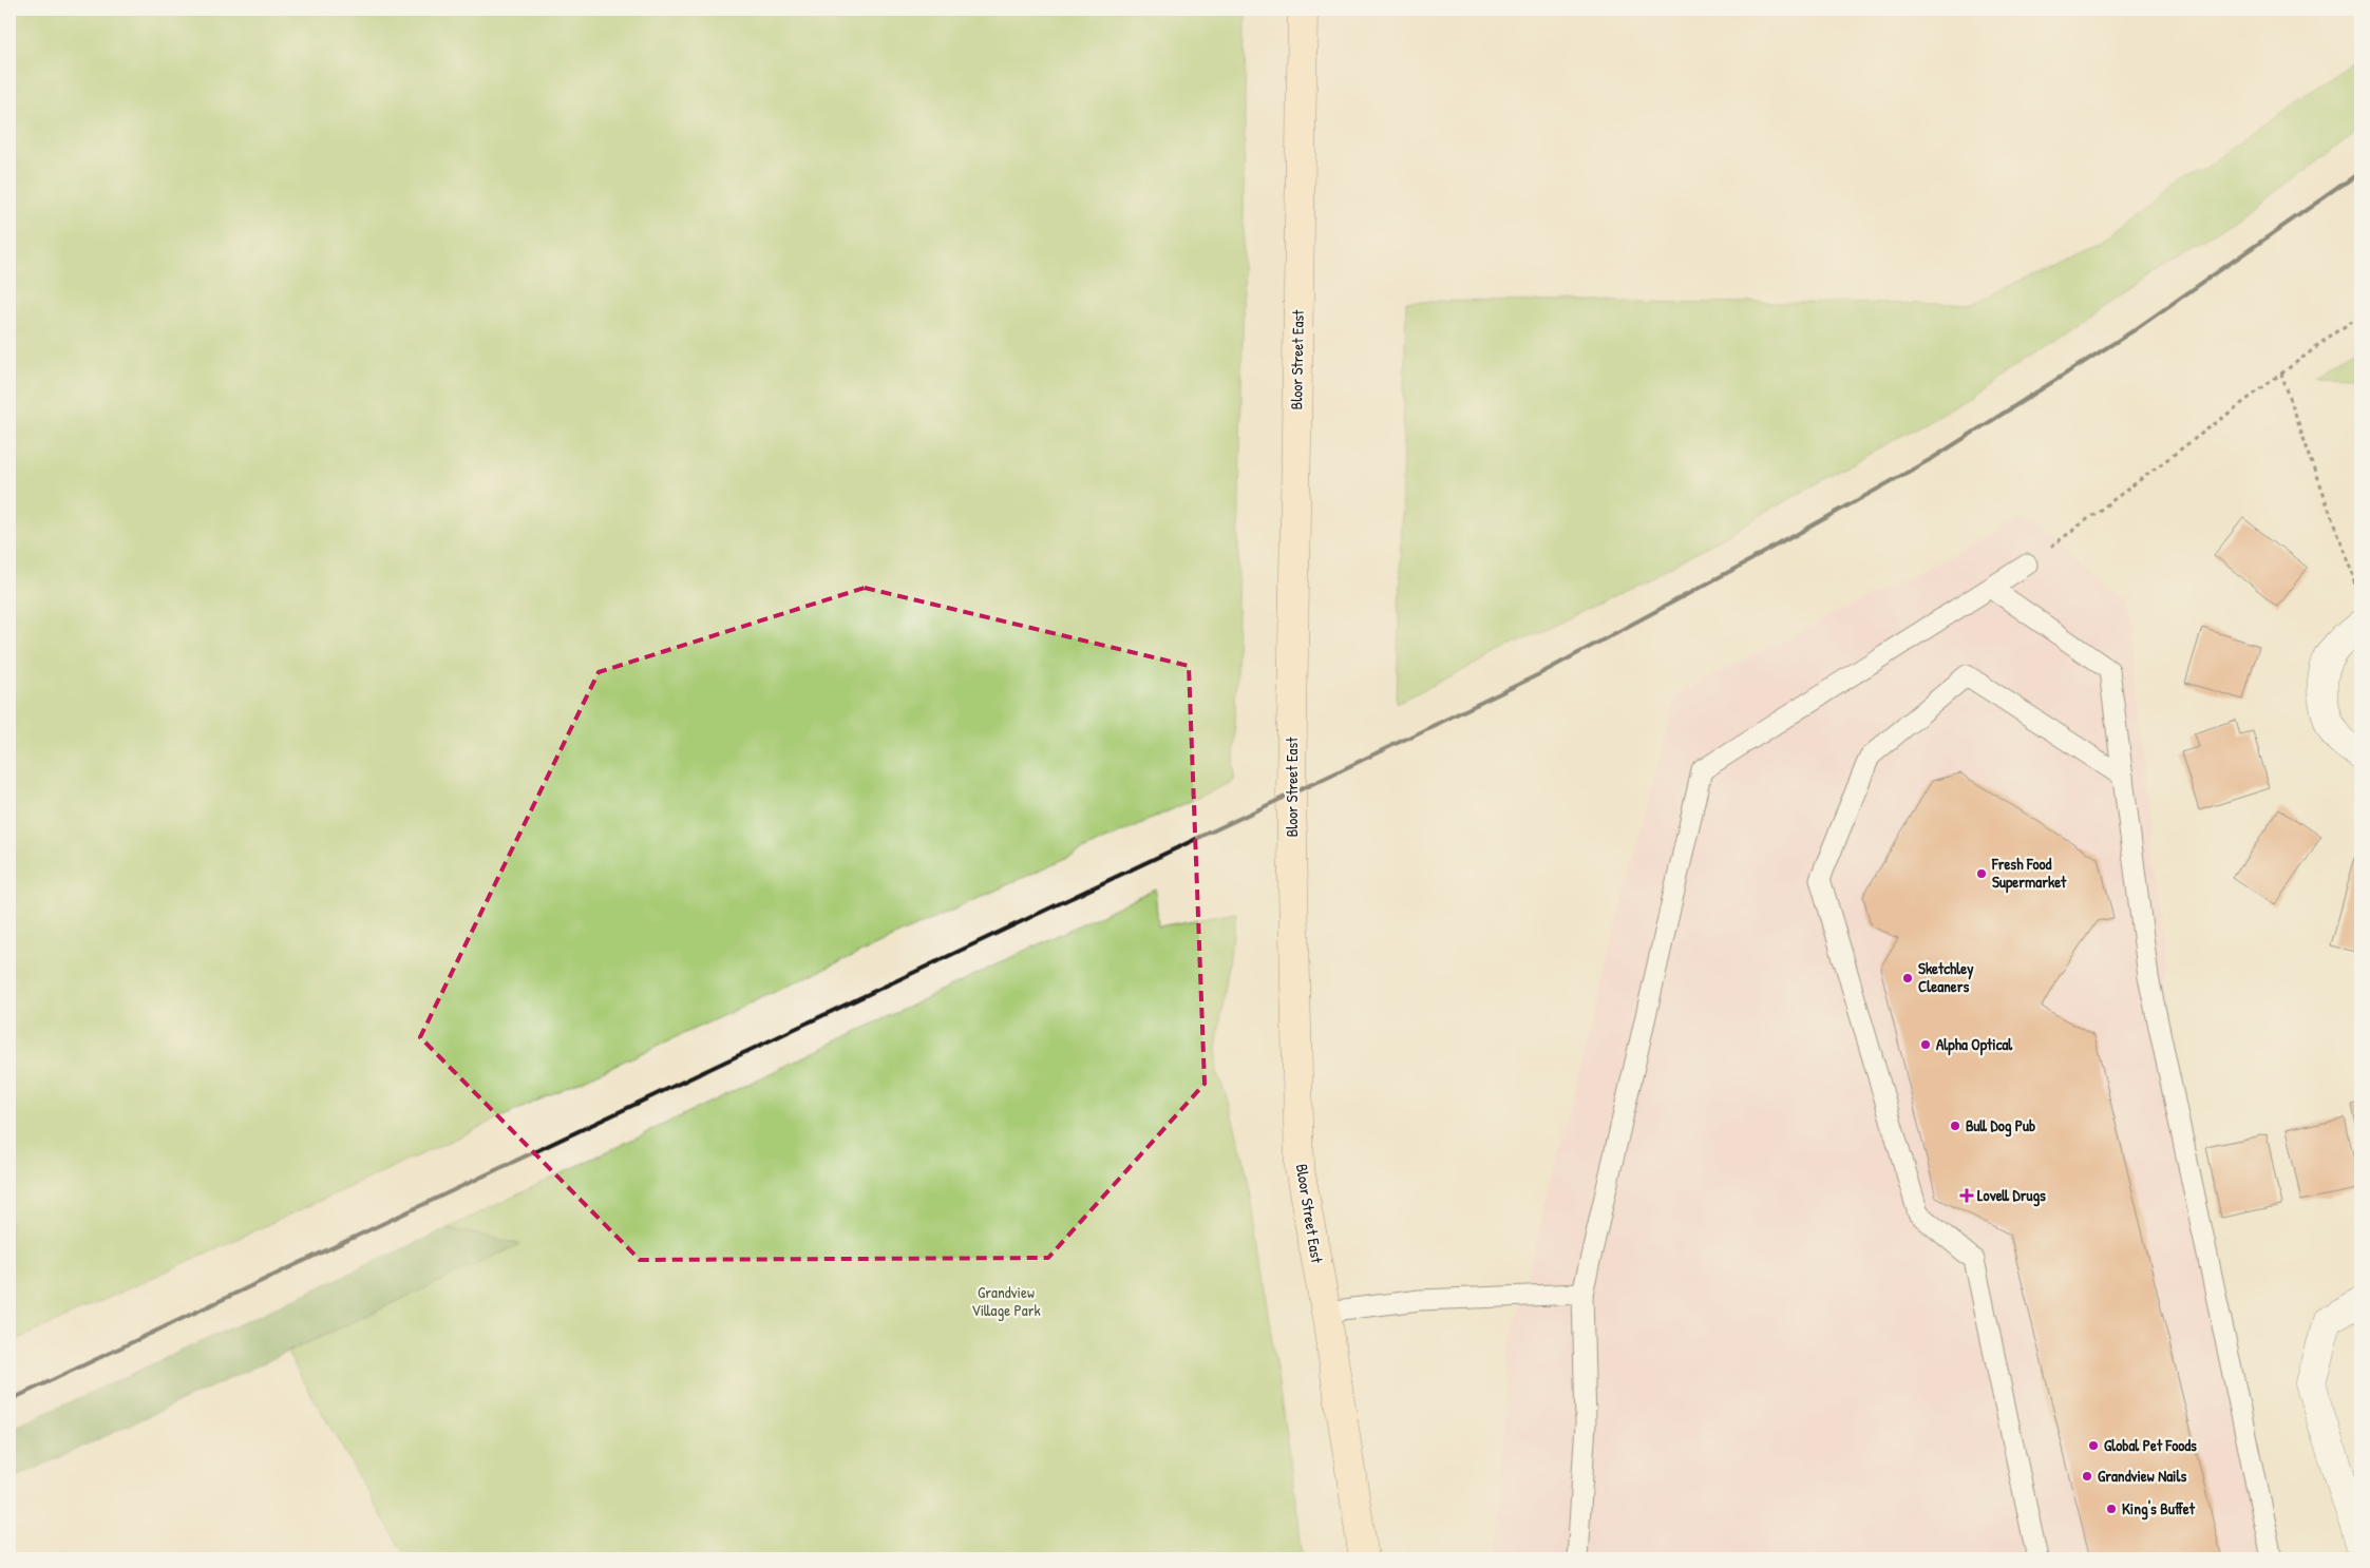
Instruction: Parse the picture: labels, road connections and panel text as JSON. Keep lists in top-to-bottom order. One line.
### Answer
{"streets":{"main road":["Bloor Street East"]},"parks":["Grandview Village Park"],"places":{"other":["Fresh Food Supermarket","Sketchley Cleaners","Alpha Optical","Bull Dog Pub","Global Pet Foods","Grandview Nails","King's Buffet"],"health":["Lovell Drugs"]}}
